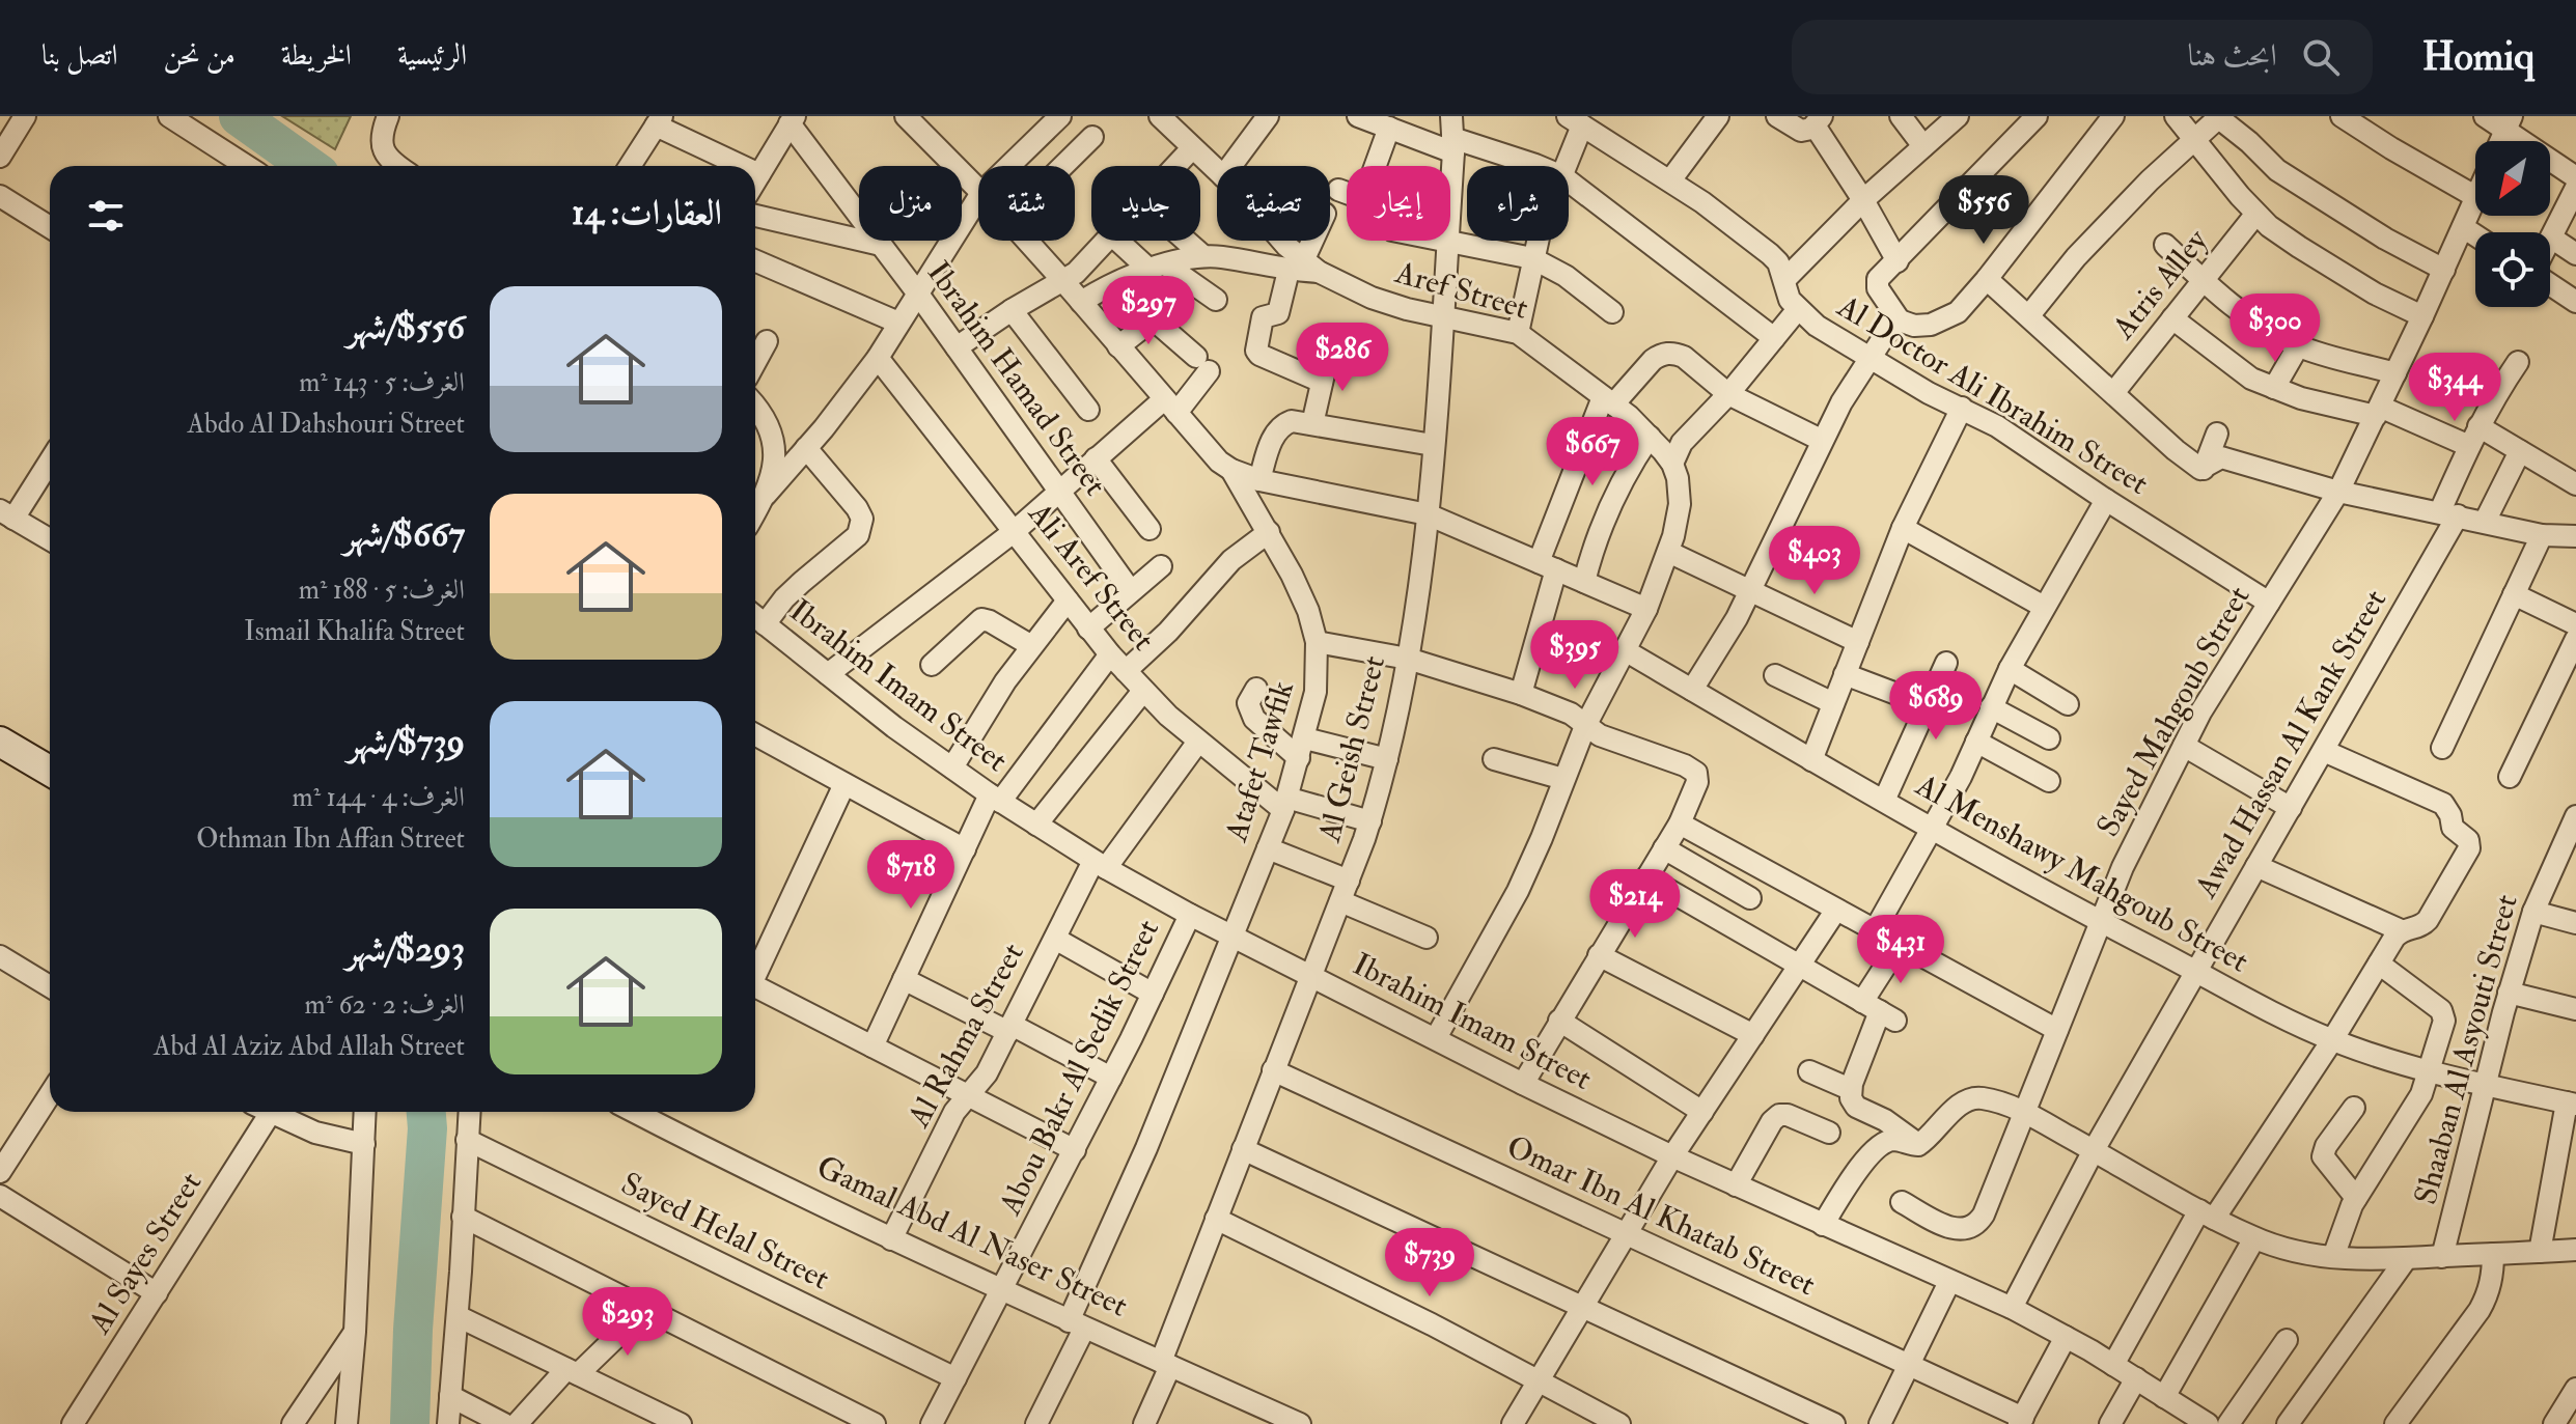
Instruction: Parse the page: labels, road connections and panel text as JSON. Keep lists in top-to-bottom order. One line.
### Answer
{"streets":{"street":["Atris Alley","Aref Street","Ibrahim Hamad Street","Al Doctor Ali Ibrahim Street","Ali Aref Street","Ibrahim Imam Street","Sayed Mahgoub Street","Awad Hassan Al Kank Street","Al Geish Street","Atafet Tawfik","Al Menshawy Mahgoub Street","Al Rahma Street","Shaaban Al Asyouti Street","Abou Bakr Al Sedik Street","Omar Ibn Al Khatab Street","Sayed Helal Street","Gamal Abd Al Naser Street","Al Sayes Street"]},"crossings":[["Aref Street","Al Geish Street"],["Al Doctor Ali Ibrahim Street","Sayed Mahgoub Street"],["Ali Aref Street","Al Geish Street"],["Ali Aref Street","Atafet Tawfik"],["Ali Aref Street","Al Rahma Street"],["Ibrahim Imam Street","Awad Hassan Al Kank Street"],["Ibrahim Imam Street","Al Geish Street"],["Ibrahim Imam Street","Atafet Tawfik"],["Ibrahim Imam Street","Al Rahma Street"],["Ibrahim Imam Street","Abou Bakr Al Sedik Street"],["Sayed Mahgoub Street","Al Menshawy Mahgoub Street"],["Awad Hassan Al Kank Street","Al Menshawy Mahgoub Street"],["Al Geish Street","Omar Ibn Al Khatab Street"],["Al Geish Street","Gamal Abd Al Naser Street"],["Atafet Tawfik","Gamal Abd Al Naser Street"],["Al Menshawy Mahgoub Street","Shaaban Al Asyouti Street"],["Al Rahma Street","Gamal Abd Al Naser Street"],["Abou Bakr Al Sedik Street","Sayed Helal Street"],["Abou Bakr Al Sedik Street","Gamal Abd Al Naser Street"]],"north":"bottom left","page":{"header":"Homiq","search":"ابحث هنا","nav":["الرئيسية","الخريطة","من نحن","اتصل بنا"],"chip":["شراء","إيجار","تصفية","جديد","شقة","منزل"],"heading":"العقارات: 14","price":["$556","$297","$300","$286","$344","$667","$403","$395","$689","$718","$214","$431","$739","$293"],"list":[{"name":"$556/شهر","note":"الغرف: 5 · 143 m² · Abdo Al Dahshouri Street"},{"name":"$667/شهر","note":"الغرف: 5 · 188 m² · Ismail Khalifa Street"},{"name":"$739/شهر","note":"الغرف: 4 · 144 m² · Othman Ibn Affan Street"},{"name":"$293/شهر","note":"الغرف: 2 · 62 m² · Abd Al Aziz Abd Allah Street"}]}}
